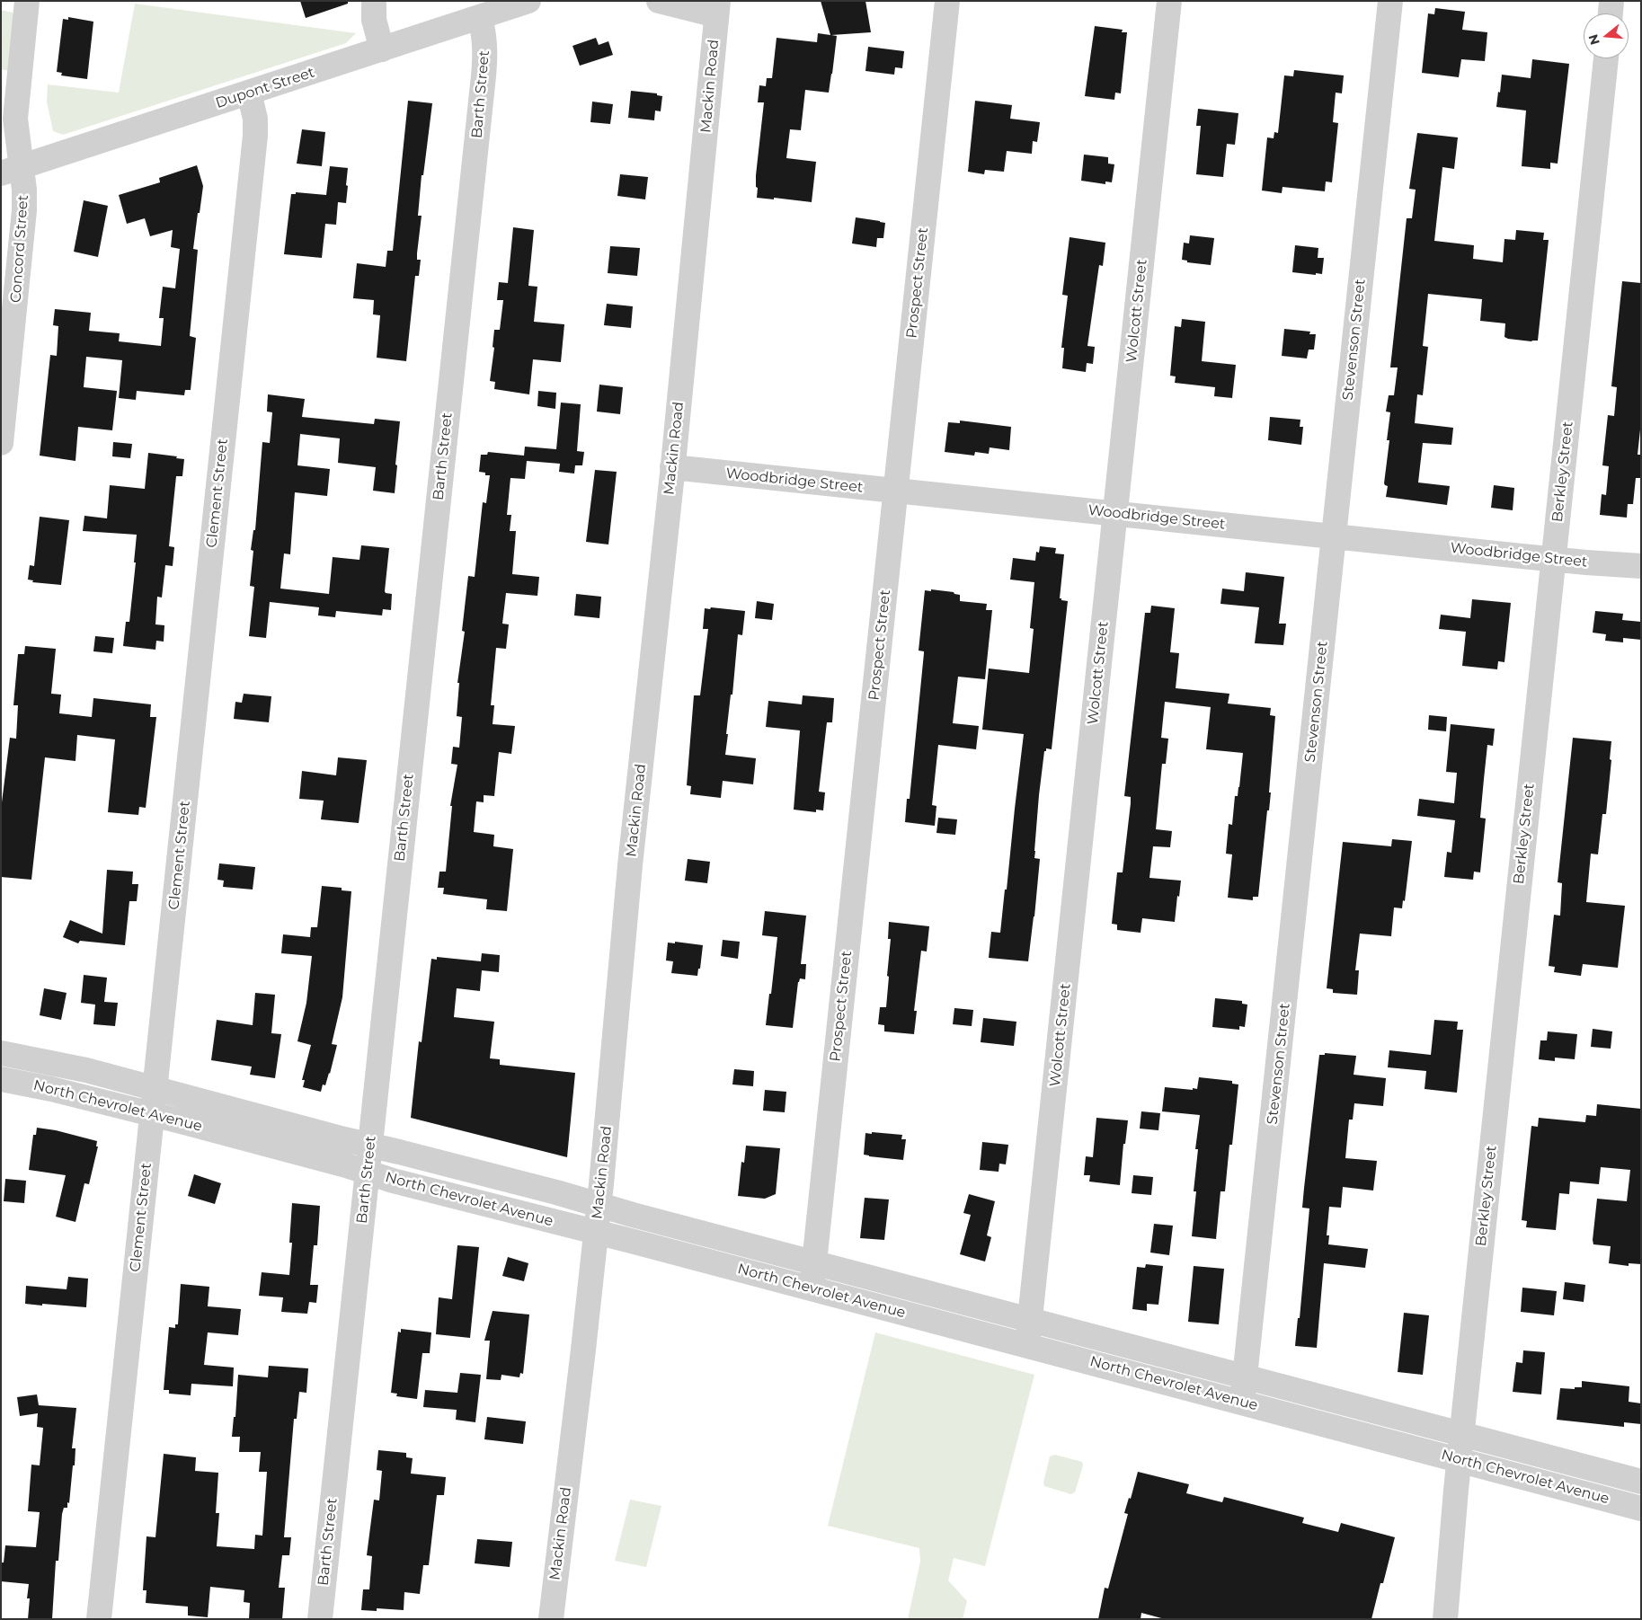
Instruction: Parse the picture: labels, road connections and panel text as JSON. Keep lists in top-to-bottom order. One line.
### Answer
{"streets":{"street":["Mackin Road","Dupont Street","Barth Street","Concord Street","Prospect Street","Wolcott Street","Stevenson Street","Berkley Street","Woodbridge Street","Clement Street","North Chevrolet Avenue"]},"crossings":[["Mackin Road","Woodbridge Street"],["Mackin Road","North Chevrolet Avenue"],["Dupont Street","Barth Street"],["Dupont Street","Concord Street"],["Dupont Street","Clement Street"],["Barth Street","North Chevrolet Avenue"],["Prospect Street","Woodbridge Street"],["Prospect Street","North Chevrolet Avenue"],["Wolcott Street","Woodbridge Street"],["Wolcott Street","North Chevrolet Avenue"],["Stevenson Street","Woodbridge Street"],["Stevenson Street","North Chevrolet Avenue"],["Berkley Street","Woodbridge Street"],["Berkley Street","North Chevrolet Avenue"],["Clement Street","North Chevrolet Avenue"]],"north":"left"}
